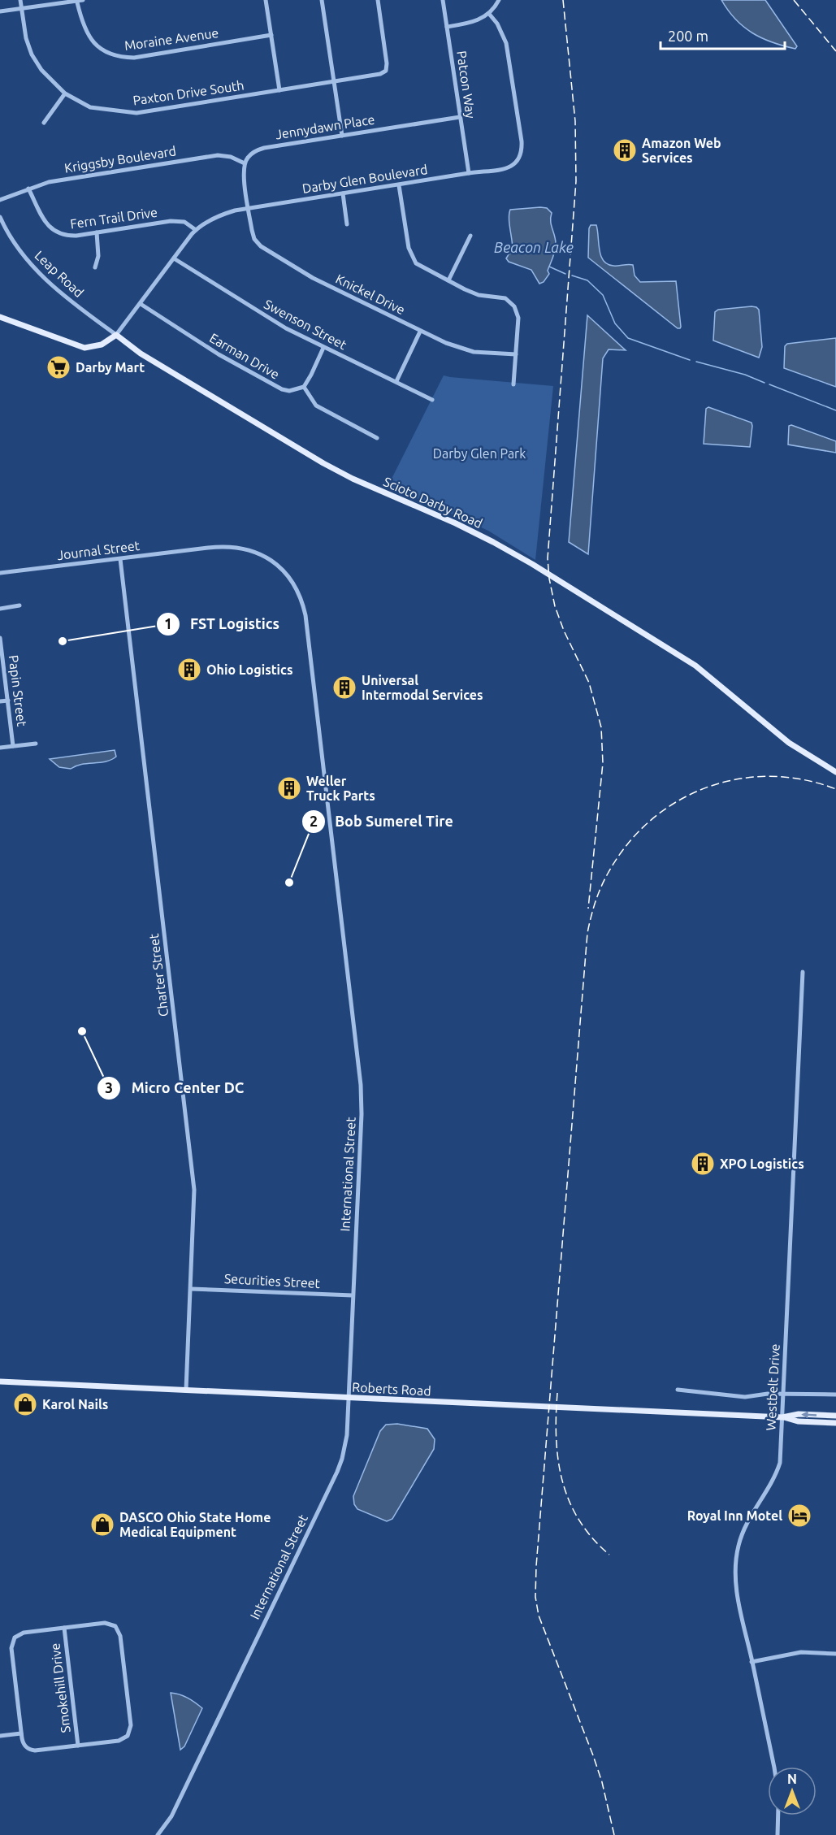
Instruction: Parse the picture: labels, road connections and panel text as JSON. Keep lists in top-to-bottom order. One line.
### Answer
{"streets":{"main road":["Scioto Darby Road","Roberts Road"],"street":["Moraine Avenue","Patcon Way","Paxton Drive South","Jennydawn Place","Kriggsby Boulevard","Darby Glen Boulevard","Fern Trail Drive","Leap Road","Knickel Drive","Swenson Street","Earman Drive","Journal Street","Papin Street","Charter Street","International Street","Securities Street","Westbelt Drive","Smokehill Drive"]},"crossings":[["Patcon Way","Jennydawn Place"],["Patcon Way","Darby Glen Boulevard"],["Jennydawn Place","Kriggsby Boulevard"],["Kriggsby Boulevard","Fern Trail Drive"],["Darby Glen Boulevard","Fern Trail Drive"],["Darby Glen Boulevard","Leap Road"],["Darby Glen Boulevard","Knickel Drive"],["Darby Glen Boulevard","Swenson Street"],["Darby Glen Boulevard","Earman Drive"],["Darby Glen Boulevard","Scioto Darby Road"],["Leap Road","Scioto Darby Road"],["Journal Street","Charter Street"],["Journal Street","International Street"],["Charter Street","Securities Street"],["Charter Street","Roberts Road"],["International Street","Securities Street"],["International Street","Roberts Road"],["Westbelt Drive","Roberts Road"]],"water":["Beacon Lake"],"parks":["Darby Glen Park"],"places":{"building":["Amazon Web Services","Ohio Logistics","Universal Intermodal Services","Weller Truck Parts","XPO Logistics"],"supermarket":["Darby Mart"],"other":["FST Logistics","Bob Sumerel Tire","Micro Center DC"],"shop":["Karol Nails","DASCO Ohio State Home Medical Equipment"],"hotel":["Royal Inn Motel"]},"scale_bar":"200 m","north":"top"}
